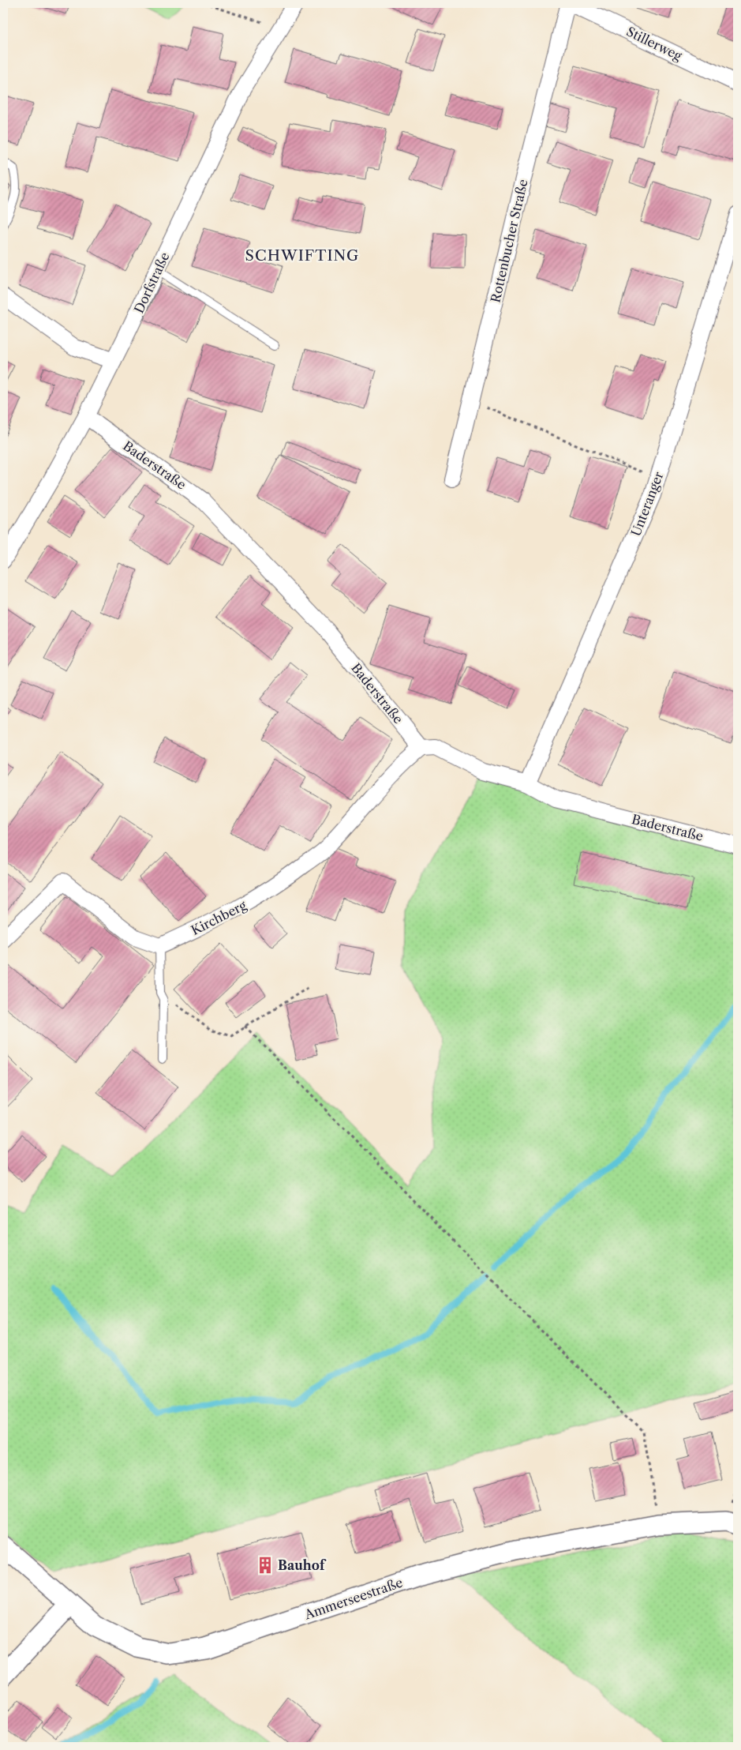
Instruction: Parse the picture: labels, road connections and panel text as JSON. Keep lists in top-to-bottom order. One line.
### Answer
{"streets":{"street":["Stillerweg","Rottenbucher Straße","Dorfstraße","Baderstraße","Unteranger","Kirchberg","Ammerseestraße"]},"crossings":[["Stillerweg","Rottenbucher Straße"],["Dorfstraße","Baderstraße"],["Baderstraße","Unteranger"],["Baderstraße","Kirchberg"]],"districts":["SCHWIFTING"],"places":{"building":["Bauhof"]}}
